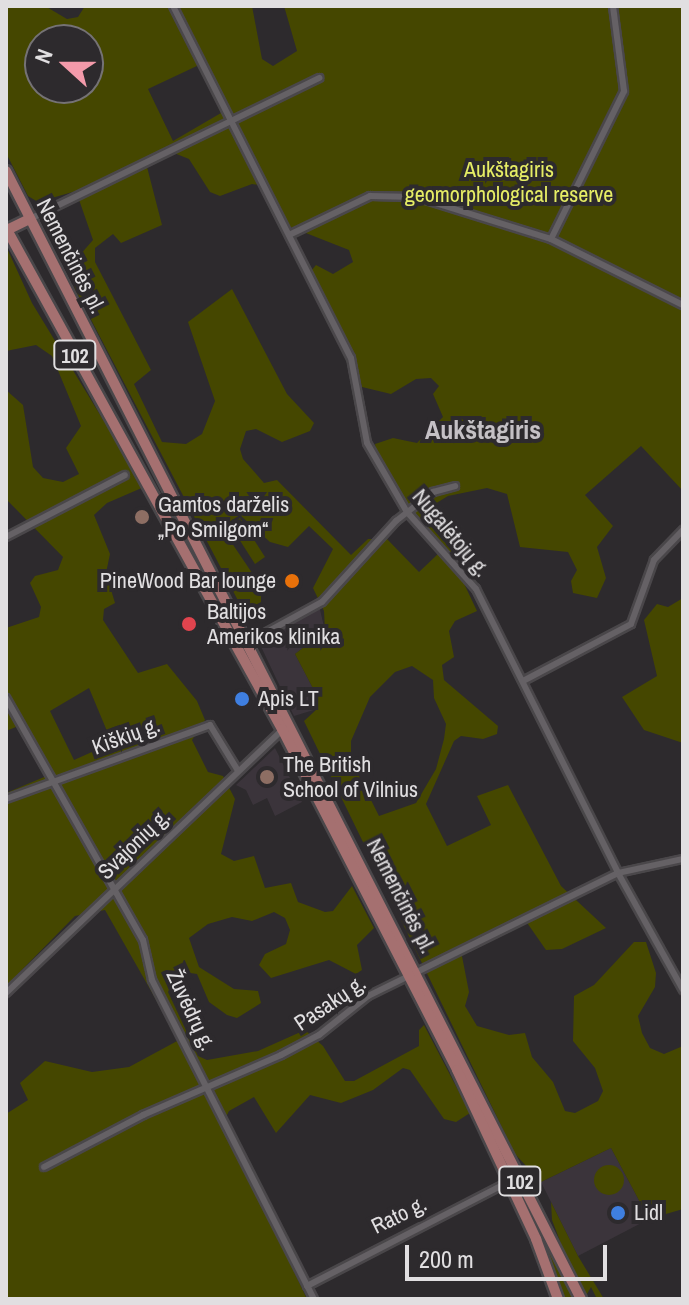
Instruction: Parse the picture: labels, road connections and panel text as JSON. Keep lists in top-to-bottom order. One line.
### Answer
{"streets":{"main road":["Nemenčinės pl.","102"],"street":["Nugalėtojų g.","Kiškių g.","Svajonių g.","Pasakų g.","Žuvėdrų g.","Rato g."]},"crossings":[["Nemenčinės pl.","Svajonių g."],["Nemenčinės pl.","Pasakų g."],["Nemenčinės pl.","Rato g."],["Nugalėtojų g.","Pasakų g."],["Kiškių g.","Svajonių g."],["Kiškių g.","Žuvėdrų g."],["Svajonių g.","Žuvėdrų g."],["Pasakų g.","Žuvėdrų g."],["Žuvėdrų g.","Rato g."]],"districts":["Aukštagiris"],"parks":["Aukštagiris geomorphological reserve"],"places":["Gamtos darželis „Po Smilgom“","PineWood Bar lounge","Baltijos Amerikos klinika","Apis LT","The British School of Vilnius","Lidl"],"scale_bar":"200 m","north":"left"}
